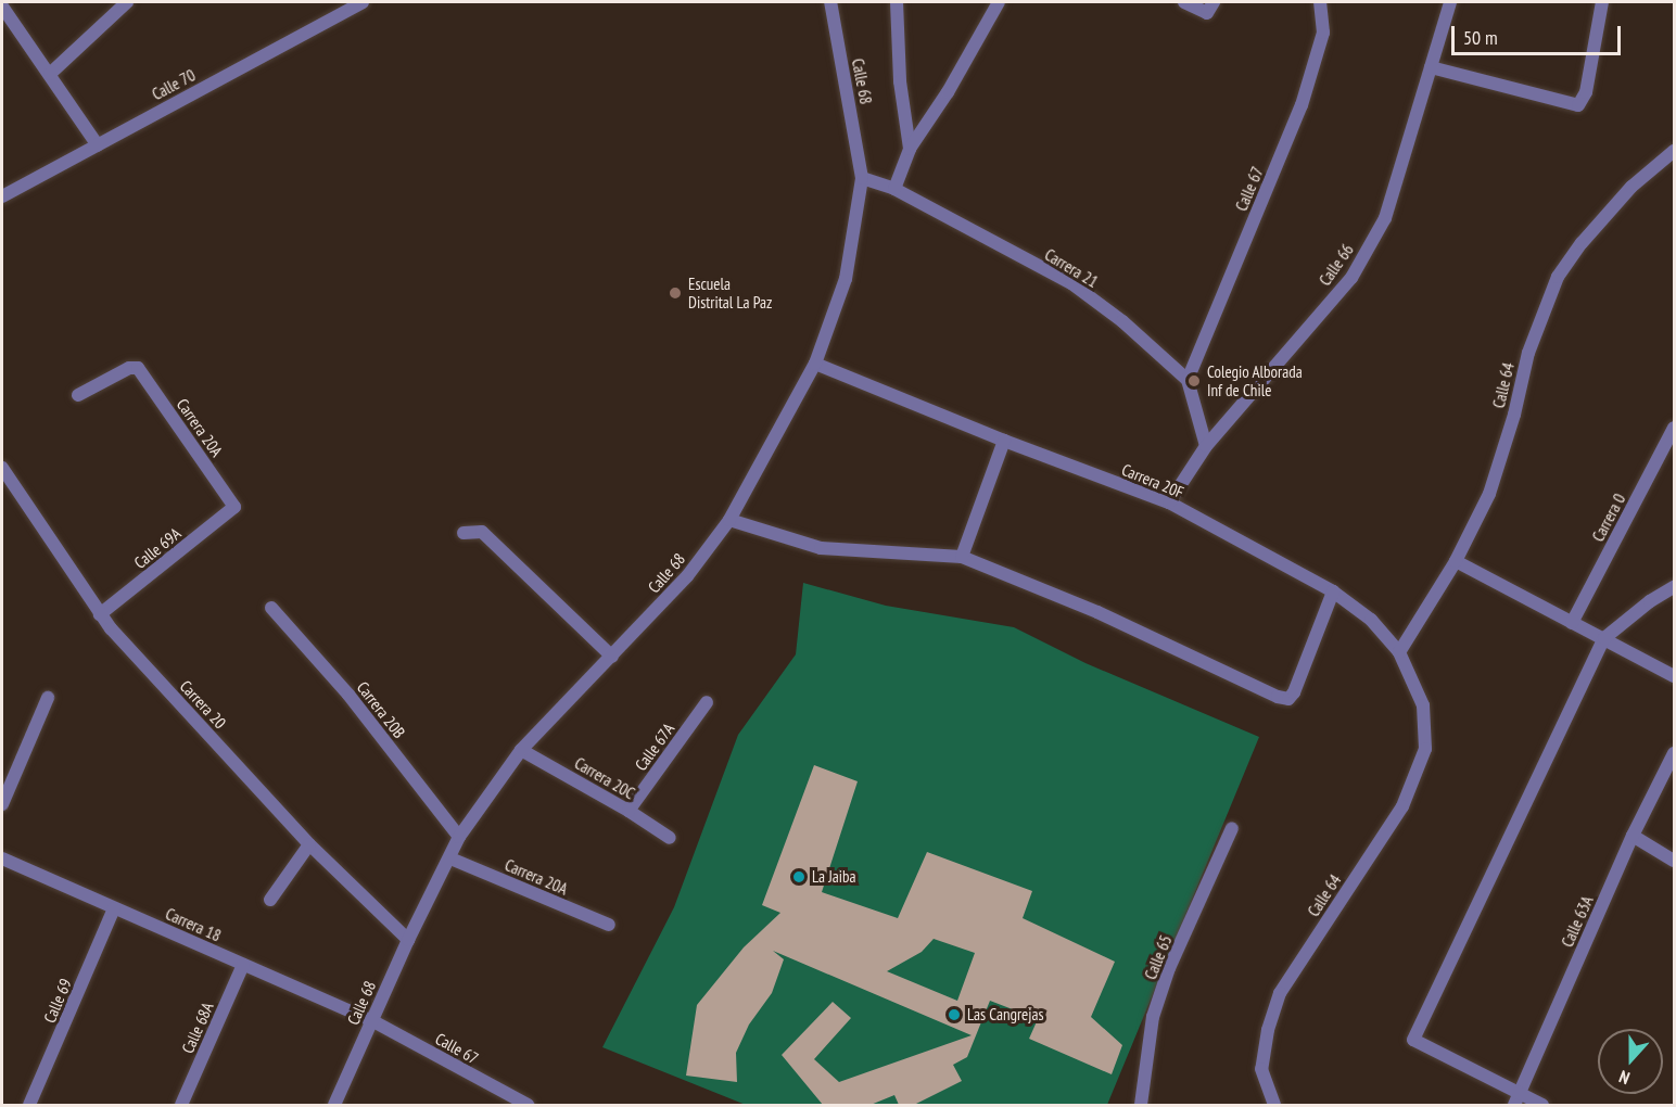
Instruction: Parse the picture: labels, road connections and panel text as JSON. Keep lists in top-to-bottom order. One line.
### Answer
{"streets":{"street":["Calle 68","Calle 70","Calle 67","Calle 66","Carrera 21","Calle 64","Carrera 20A","Carrera 20F","Carrera 0","Calle 69A","Carrera 20","Carrera 20B","Calle 67A","Carrera 20C","Calle 63A","Carrera 18","Calle 65","Calle 69","Calle 68A"]},"crossings":[["Calle 68","Calle 67"],["Calle 68","Carrera 21"],["Calle 68","Carrera 20A"],["Calle 68","Carrera 20F"],["Calle 68","Carrera 20"],["Calle 68","Carrera 20B"],["Calle 68","Carrera 20C"],["Calle 68","Carrera 18"],["Calle 67","Carrera 21"],["Calle 67","Carrera 18"],["Calle 66","Carrera 20F"],["Calle 64","Carrera 20F"],["Carrera 20A","Calle 69A"],["Calle 69A","Carrera 20"],["Calle 67A","Carrera 20C"],["Carrera 18","Calle 69"],["Carrera 18","Calle 68A"]],"places":["Escuela Distrital La Paz","Colegio Alborada Inf de Chile","La Jaiba","Las Cangrejas"],"scale_bar":"50 m","north":"bottom"}
